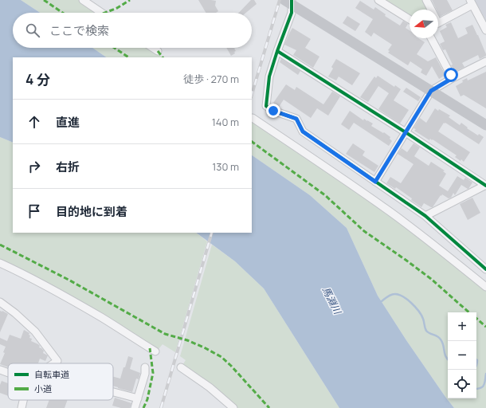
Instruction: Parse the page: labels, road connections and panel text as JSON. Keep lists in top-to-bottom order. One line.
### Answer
{"water":["馬淵川"],"legend":["自転車道","小道"],"north":"left","page":{"search":"ここで検索","heading":["4 分","徒歩 · 270 m"],"list":[["直進","140 m"],["右折","130 m"],"目的地に到着"],"map_buttons":["+","−"]}}
